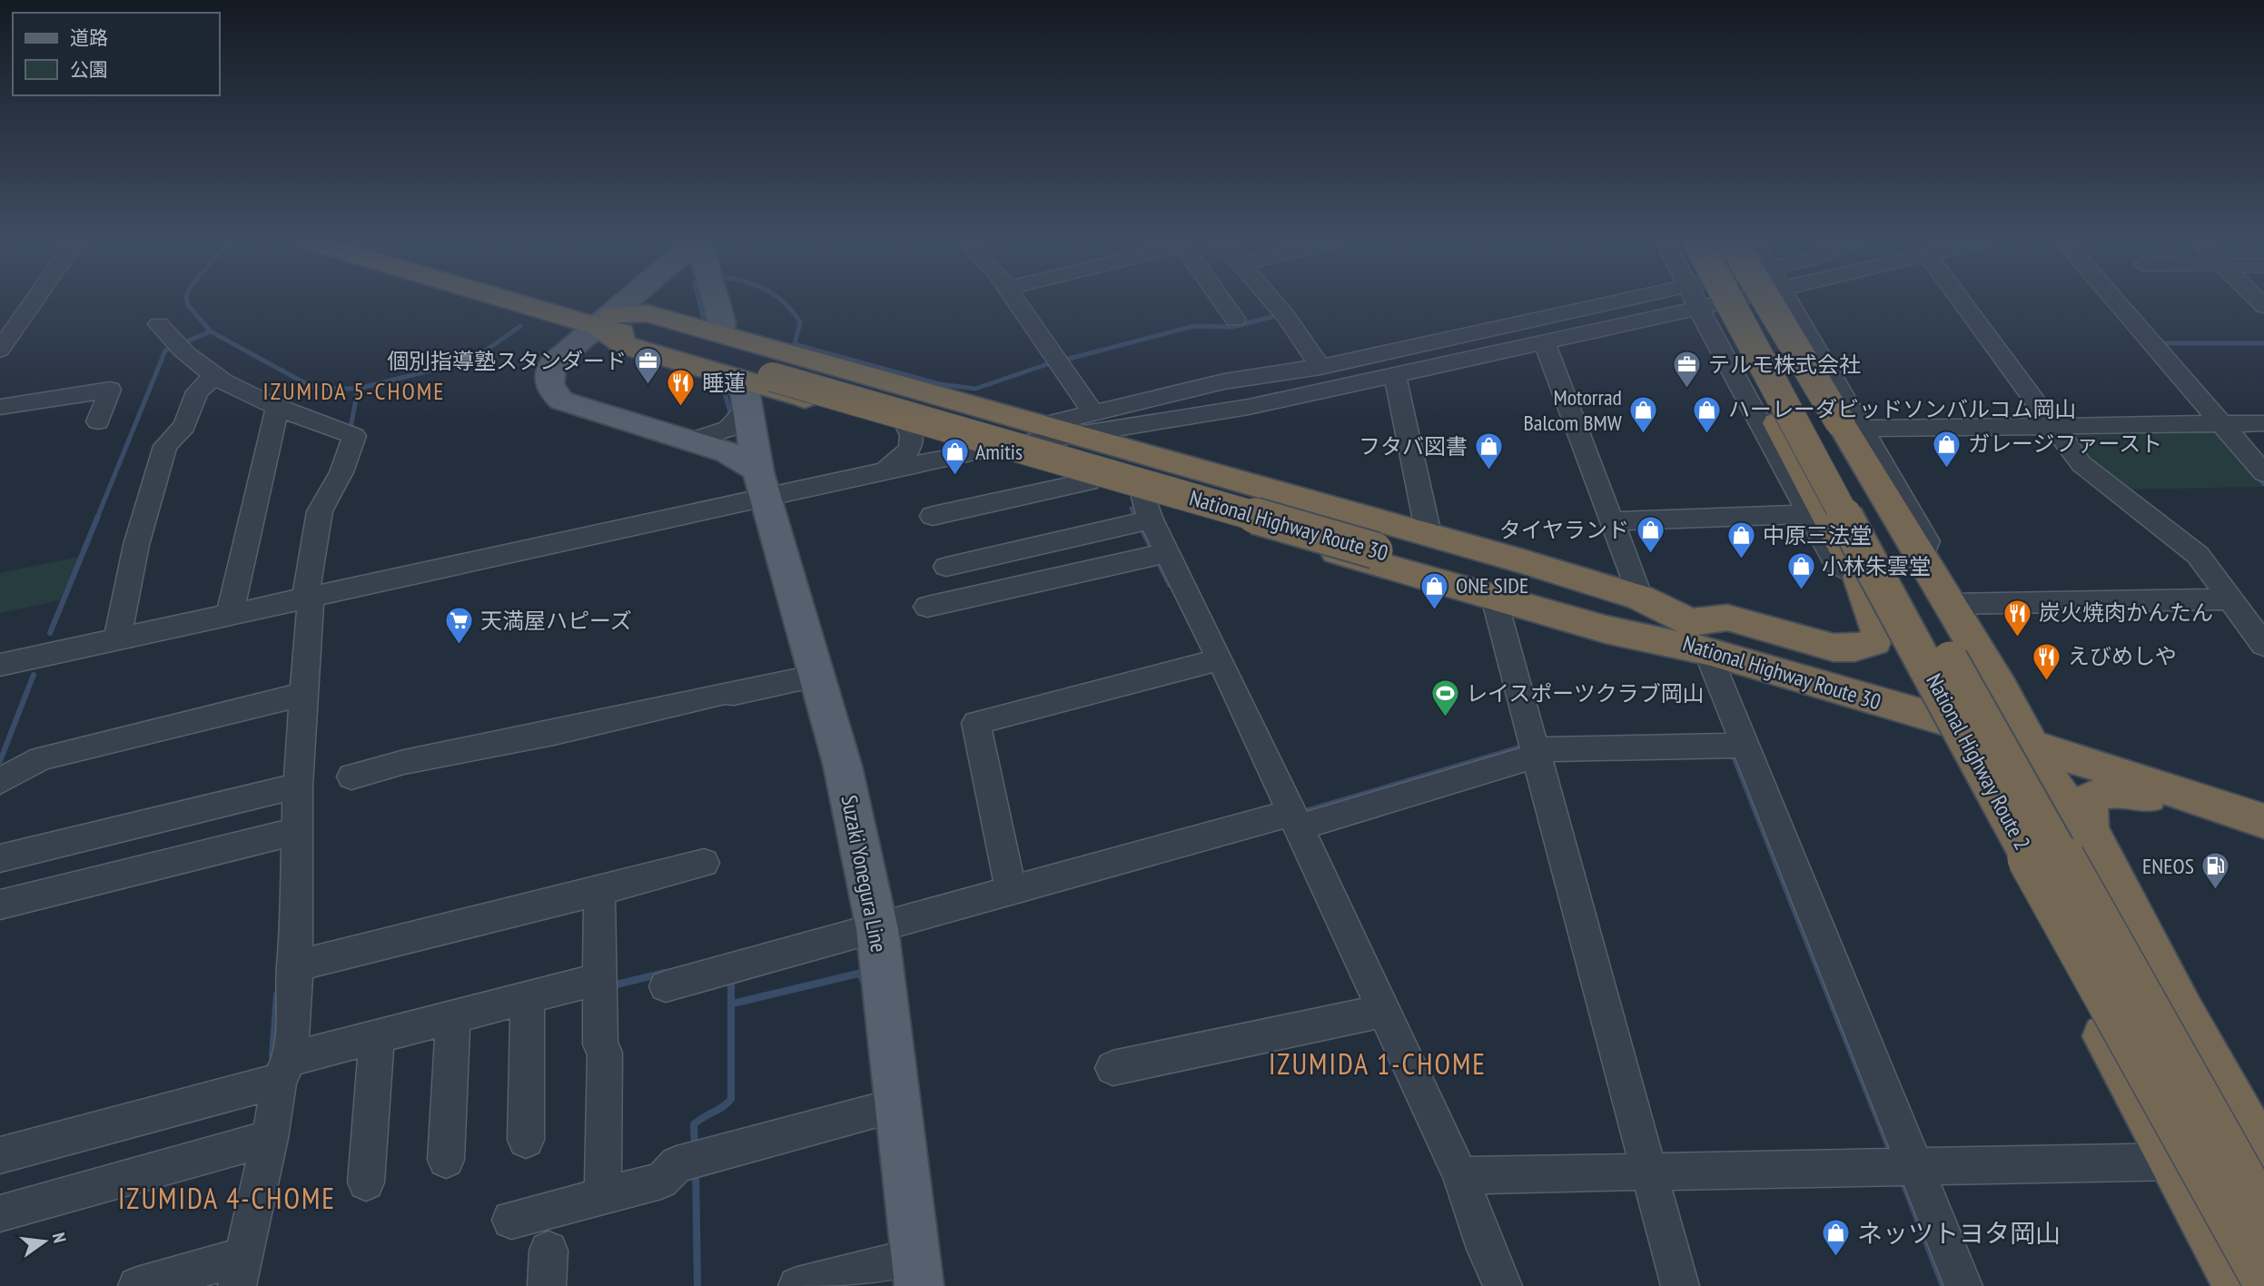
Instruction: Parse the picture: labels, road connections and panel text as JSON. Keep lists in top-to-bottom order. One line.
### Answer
{"streets":{"highway":["National Highway Route 30","National Highway Route 2"],"main road":["Suzaki Yonegura Line"]},"crossings":[["National Highway Route 30","Suzaki Yonegura Line"]],"districts":["IZUMIDA 5-CHOME","IZUMIDA 1-CHOME","IZUMIDA 4-CHOME"],"places":{"office":["個別指導塾スタンダード","テルモ株式会社"],"restaurant":["睡蓮","炭火焼肉かんたん","えびめしや"],"shop":["ハーレーダビッドソンバルコム岡山","Motorrad Balcom BMW","ガレージファースト","フタバ図書","Amitis","タイヤランド","中原三法堂","小林朱雲堂","ONE SIDE","ネッツトヨタ岡山"],"supermarket":["天満屋ハピーズ"],"sports":["レイスポーツクラブ岡山"],"fuel station":["ENEOS"]},"legend":["道路","公園"],"north":"right"}
